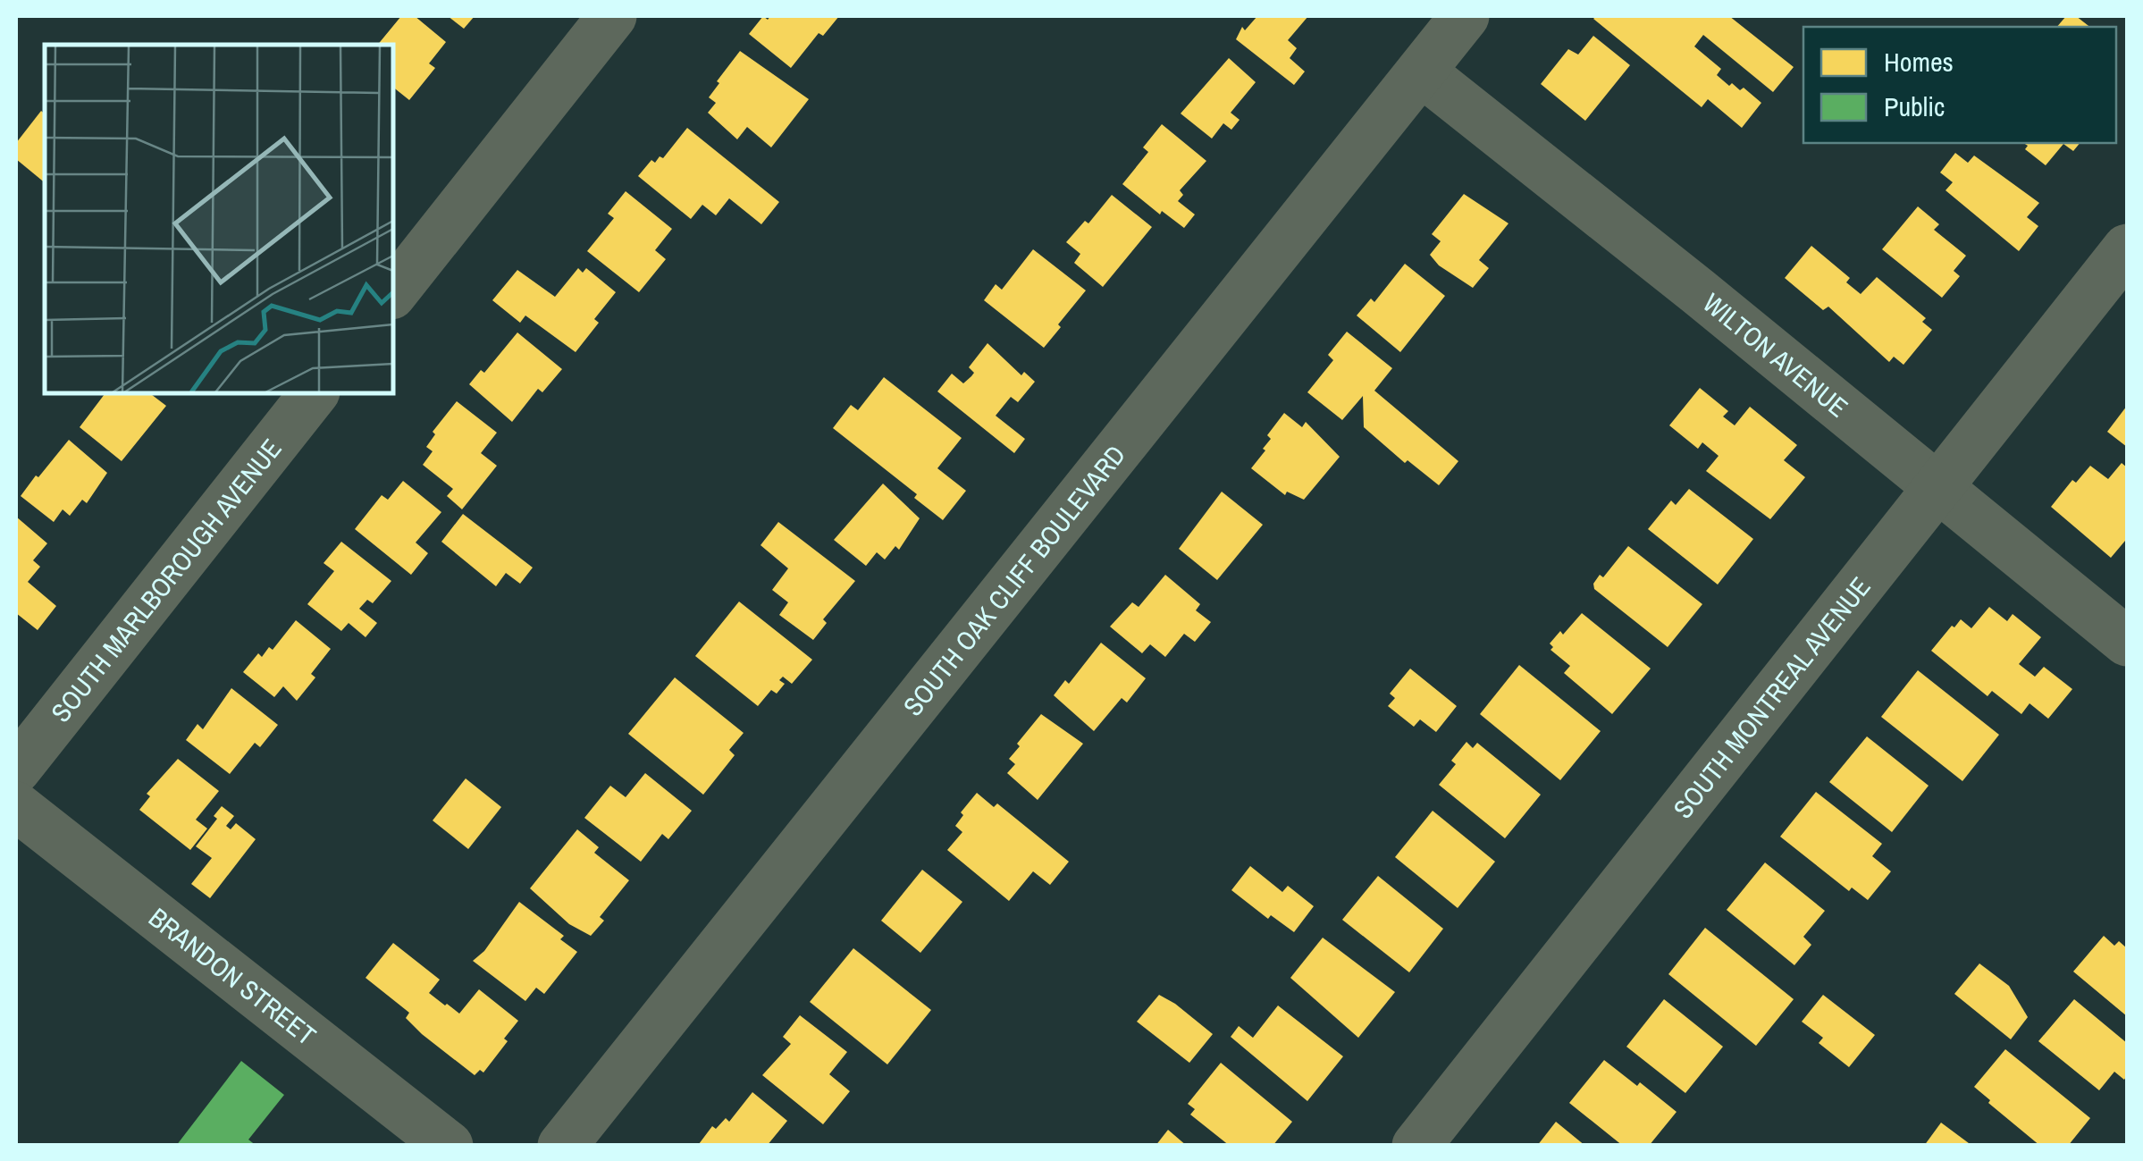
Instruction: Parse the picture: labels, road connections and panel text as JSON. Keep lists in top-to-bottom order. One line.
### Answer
{"streets":{"street":["WILTON AVENUE","SOUTH MARLBOROUGH AVENUE","SOUTH OAK CLIFF BOULEVARD","SOUTH MONTREAL AVENUE","BRANDON STREET"]},"crossings":[["WILTON AVENUE","SOUTH OAK CLIFF BOULEVARD"],["WILTON AVENUE","SOUTH MONTREAL AVENUE"]],"legend":["Homes","Public"]}
